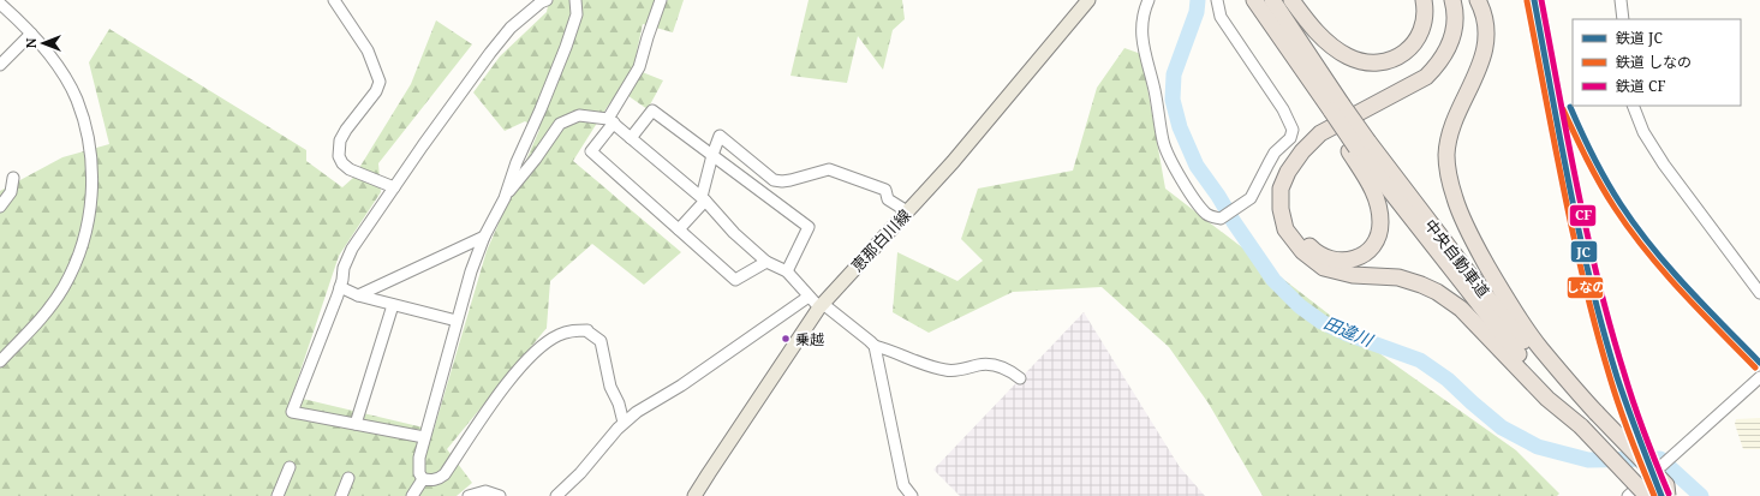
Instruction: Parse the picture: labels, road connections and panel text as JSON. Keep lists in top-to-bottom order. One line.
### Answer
{"streets":{"highway":["中央自動車道"],"main road":["恵那白川線"]},"water":["田違川"],"places":["乗越"],"lines":["rail line JC","rail line CF","rail line しなの"],"legend":["鉄道 JC","鉄道 しなの","鉄道 CF"],"north":"left"}
